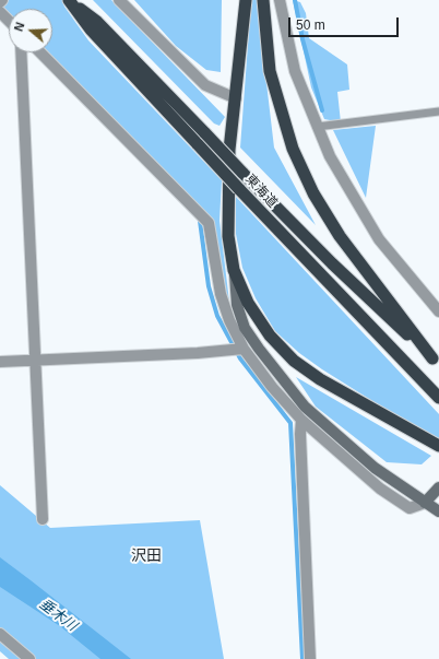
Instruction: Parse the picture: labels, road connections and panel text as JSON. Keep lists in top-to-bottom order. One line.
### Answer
{"streets":{"highway":["東海道"]},"districts":["沢田"],"water":["垂木川"],"scale_bar":"50 m","north":"left"}
